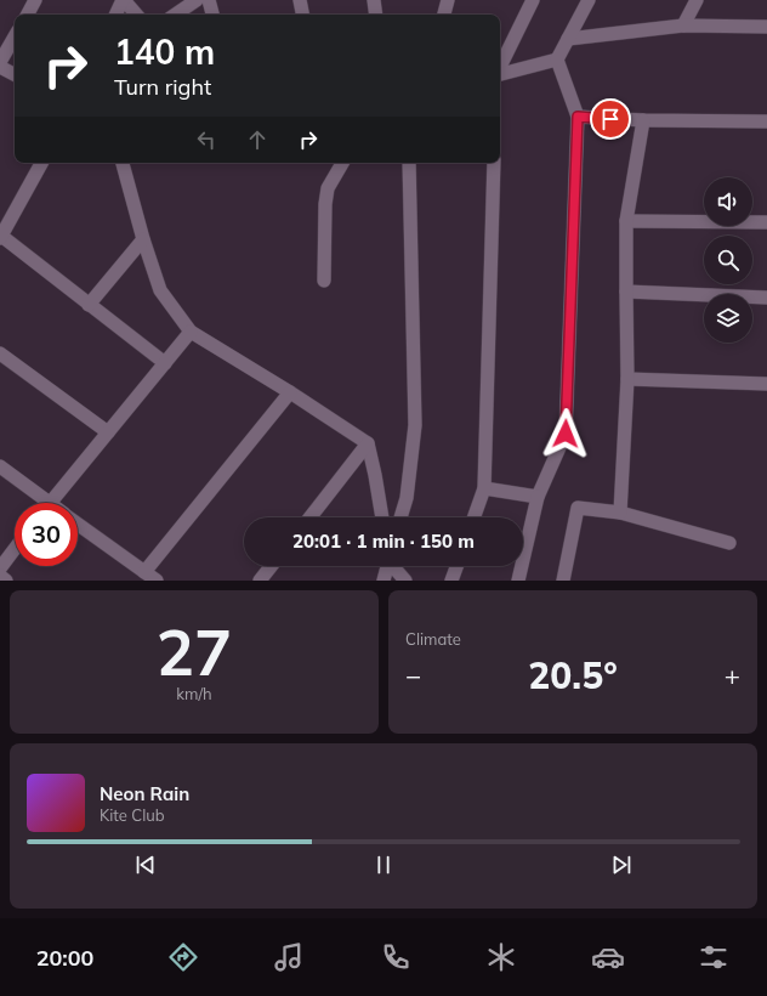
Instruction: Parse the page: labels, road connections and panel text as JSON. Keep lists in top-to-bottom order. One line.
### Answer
{"page":{"turn":["140 m","Turn right"],"limit":"30","trip":"20:01 · 1 min · 150 m","tile":[["27","km/h"],"Climate"],"heat":["−","20.5°","+"],"song":["Neon Rain","Kite Club"],"tabs":"20:00"}}
